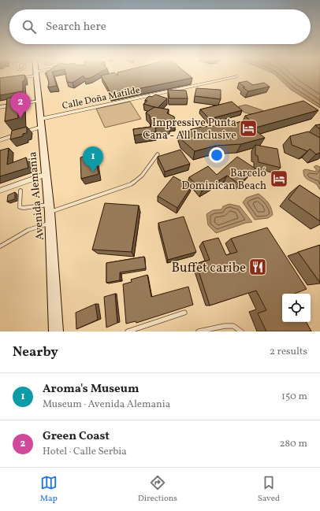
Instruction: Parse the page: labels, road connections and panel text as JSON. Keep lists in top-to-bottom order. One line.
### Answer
{"streets":{"street":["Calle Doña Matilde","Avenida Alemania"]},"crossings":[["Calle Doña Matilde","Avenida Alemania"]],"places":{"hotel":["Impressive Punta Cana - All Inclusive","Barceló Dominican Beach"],"restaurant":["Buffet caribe"]},"page":{"search":"Search here","pins":["2","1"],"heading":["Nearby","2 results"],"list":[{"mark":"1","name":"Aroma's Museum","note":"Museum · Avenida Alemania","value":"150 m"},{"mark":"2","name":"Green Coast","note":"Hotel · Calle Serbia","value":"280 m"}],"nav":["Map","Directions","Saved"]}}
